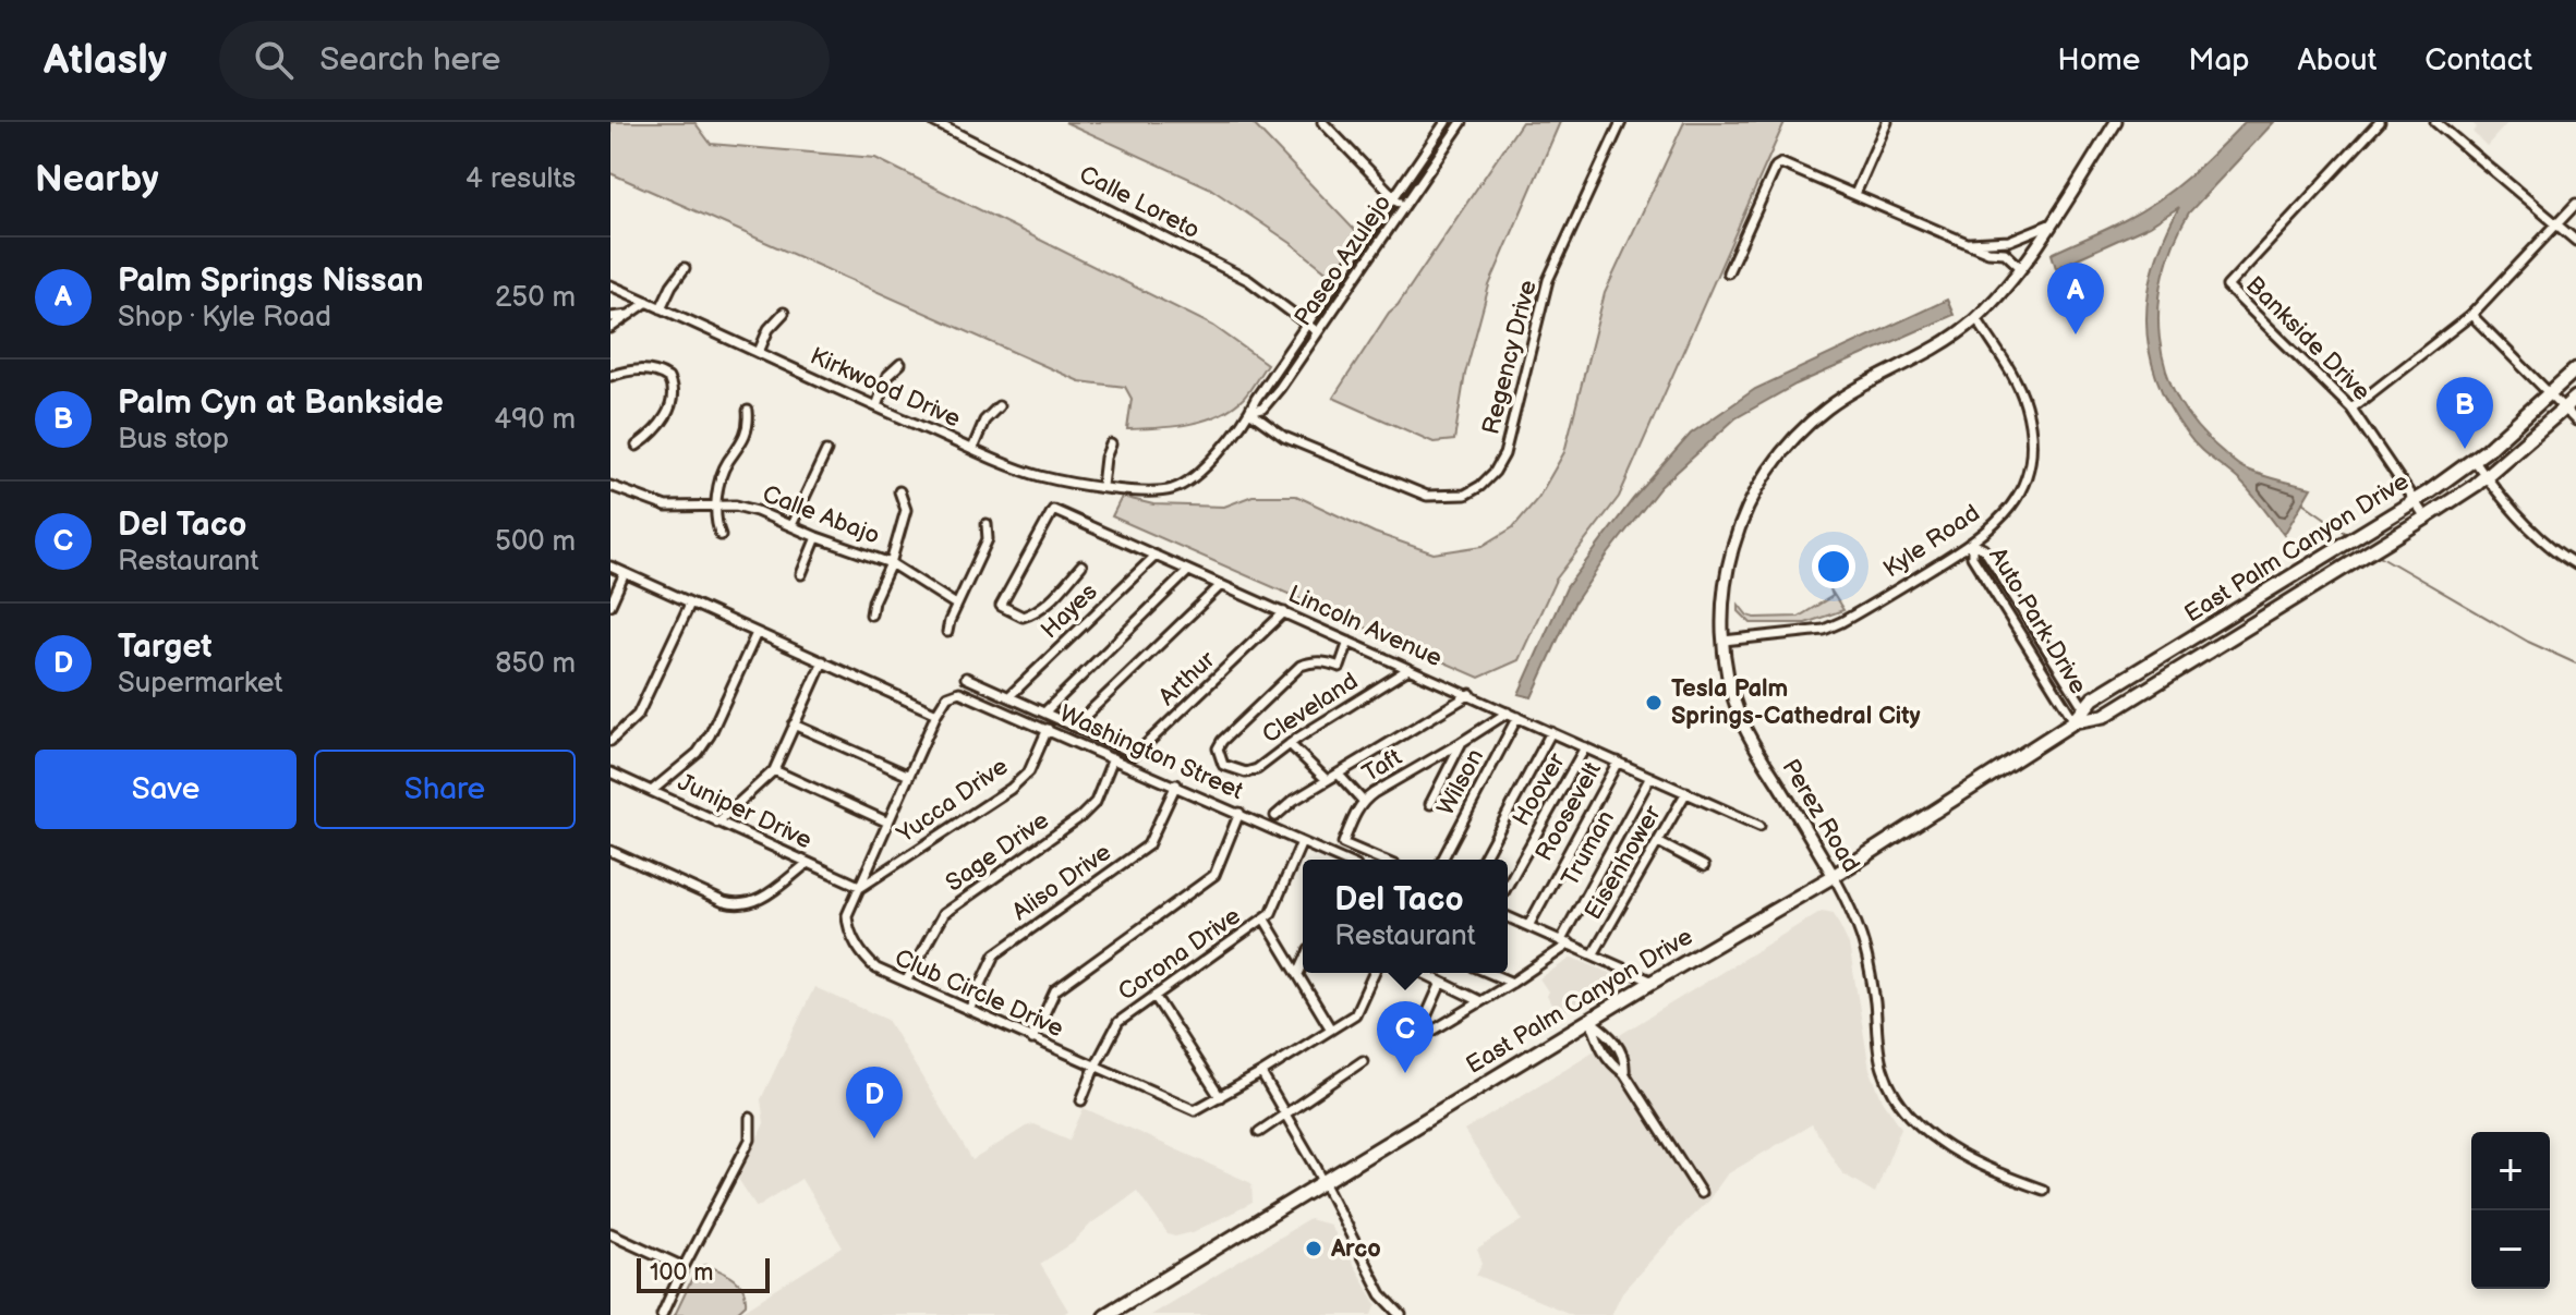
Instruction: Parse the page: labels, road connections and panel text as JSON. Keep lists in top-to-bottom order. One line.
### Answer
{"streets":{"main road":["East Palm Canyon Drive","Perez Road"],"street":["Calle Loreto","Paseo Azulejo","Bankside Drive","Regency Drive","Kirkwood Drive","Calle Abajo","Kyle Road","Hayes","Auto Park Drive","Lincoln Avenue","Arthur","Cleveland","Washington Street","Taft","Wilson","Hoover","Yucca Drive","Juniper Drive","Roosevelt","Truman","Sage Drive","Eisenhower","Aliso Drive","Corona Drive","Club Circle Drive"]},"crossings":[["Calle Loreto","Paseo Azulejo"],["Paseo Azulejo","Regency Drive"],["Paseo Azulejo","Kirkwood Drive"],["Bankside Drive","East Palm Canyon Drive"],["Kyle Road","Auto Park Drive"],["Kyle Road","Perez Road"],["East Palm Canyon Drive","Auto Park Drive"],["East Palm Canyon Drive","Perez Road"],["Hayes","Lincoln Avenue"],["Hayes","Arthur"],["Lincoln Avenue","Arthur"],["Lincoln Avenue","Cleveland"],["Lincoln Avenue","Taft"],["Lincoln Avenue","Wilson"],["Lincoln Avenue","Hoover"],["Lincoln Avenue","Roosevelt"],["Lincoln Avenue","Truman"],["Lincoln Avenue","Eisenhower"],["Washington Street","Yucca Drive"],["Washington Street","Sage Drive"],["Washington Street","Aliso Drive"],["Washington Street","Corona Drive"],["Washington Street","Club Circle Drive"],["Yucca Drive","Juniper Drive"],["Yucca Drive","Club Circle Drive"],["Juniper Drive","Club Circle Drive"],["Sage Drive","Club Circle Drive"],["Aliso Drive","Club Circle Drive"],["Corona Drive","Club Circle Drive"]],"places":["Tesla Palm Springs-Cathedral City","Arco"],"scale_bar":"100 m","page":{"header":"Atlasly","search":"Search here","nav":["Home","Map","About","Contact"],"heading":["Nearby","4 results"],"list":[{"mark":"A","name":"Palm Springs Nissan","note":"Shop · Kyle Road","value":"250 m"},{"mark":"B","name":"Palm Cyn at Bankside","note":"Bus stop","value":"490 m"},{"mark":"C","name":"Del Taco","note":"Restaurant","value":"500 m"},{"mark":"D","name":"Target","note":"Supermarket","value":"850 m"}],"pins":["A","B","C","D"],"buttons":["Save","Share"],"popup":["Del Taco","Restaurant"],"map_buttons":["+","−"],"scale":"100 m"}}
